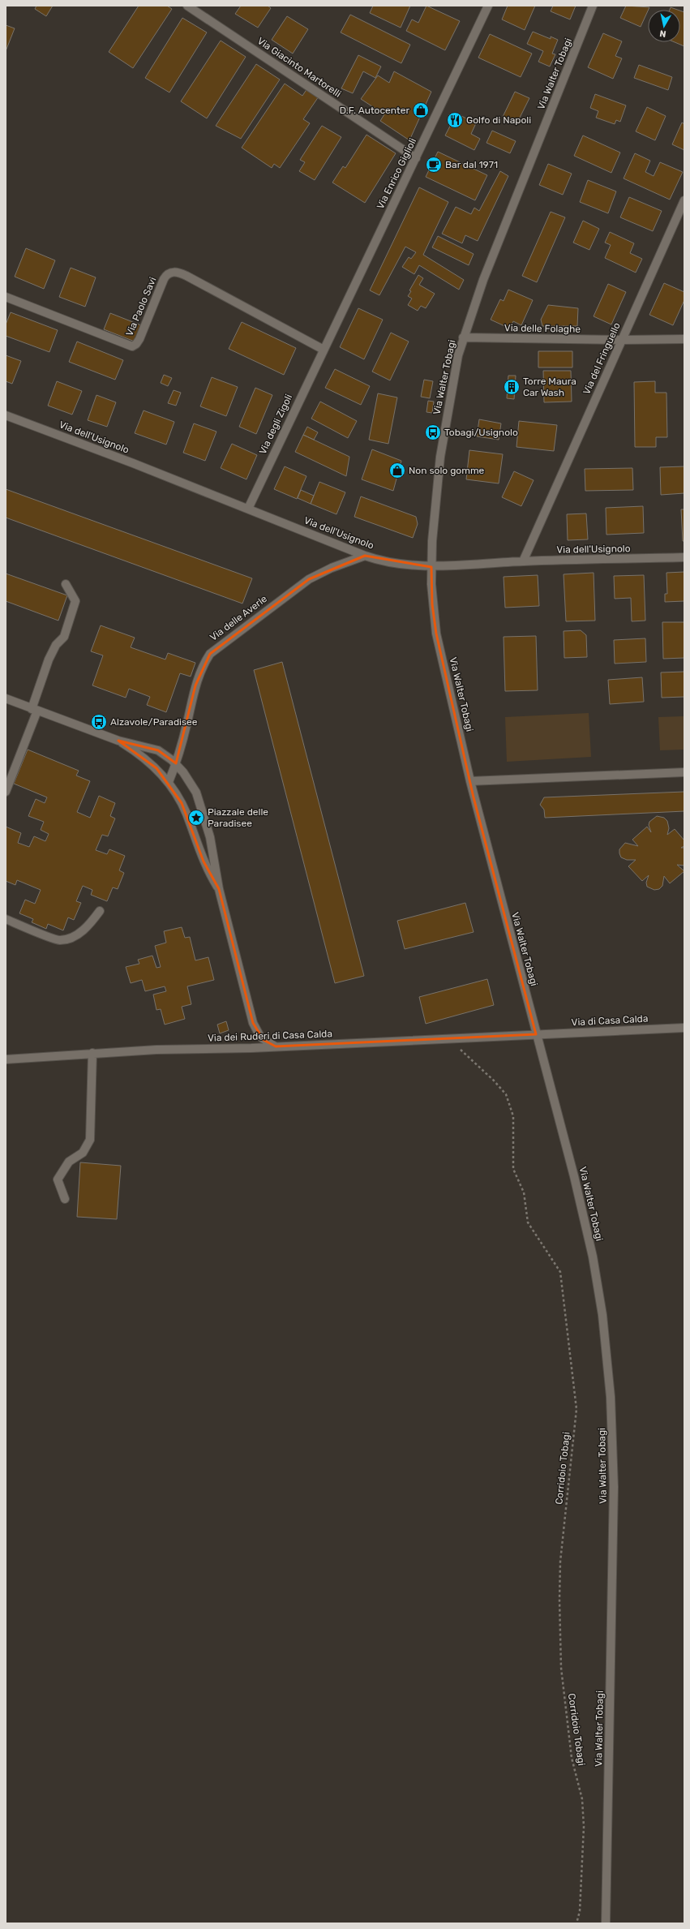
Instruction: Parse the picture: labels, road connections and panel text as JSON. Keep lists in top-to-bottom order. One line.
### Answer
{"streets":{"street":["Via Giacinto Martorelli","Via Walter Tobagi","Via Enrico Giglioli","Via Paolo Savi","Via delle Folaghe","Via del Fringuello","Via degli Zigoli","Via dell'Usignolo","Via delle Averle","Via di Casa Calda","Via dei Ruderi di Casa Calda"],"path":["Corridoio Tobagi"]},"crossings":[["Via Giacinto Martorelli","Via Enrico Giglioli"],["Via Walter Tobagi","Via delle Folaghe"],["Via Walter Tobagi","Via dell'Usignolo"],["Via Walter Tobagi","Via di Casa Calda"],["Via Walter Tobagi","Via dei Ruderi di Casa Calda"],["Via Enrico Giglioli","Via Paolo Savi"],["Via Enrico Giglioli","Via degli Zigoli"],["Via Paolo Savi","Via degli Zigoli"],["Via delle Folaghe","Via del Fringuello"],["Via del Fringuello","Via dell'Usignolo"],["Via degli Zigoli","Via dell'Usignolo"],["Via dell'Usignolo","Via delle Averle"],["Via di Casa Calda","Via dei Ruderi di Casa Calda"]],"places":{"shop":["D.F. Autocenter","Non solo gomme"],"restaurant":["Golfo di Napoli"],"cafe":["Bar dal 1971"],"building":["Torre Maura Car Wash"],"bus stop":["Tobagi/Usignolo","Alzavole/Paradisee"],"place":["Piazzale delle Paradisee"]},"north":"bottom"}
